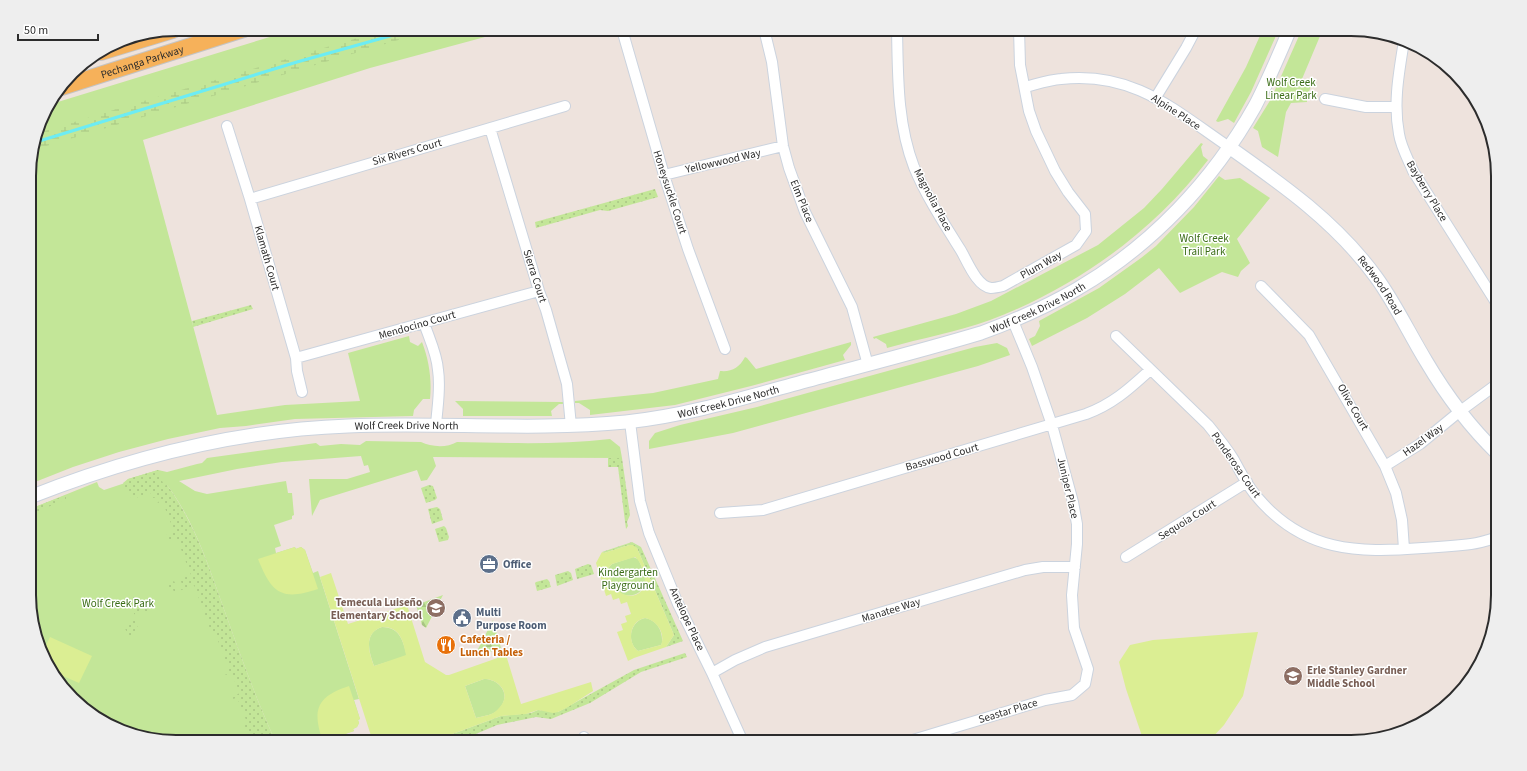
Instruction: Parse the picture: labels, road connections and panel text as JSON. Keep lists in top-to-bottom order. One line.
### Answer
{"streets":{"main road":["Pechanga Parkway"],"street":["Alpine Place","Six Rivers Court","Yellowwood Way","Bayberry Place","Honeysuckle Court","Magnolia Place","Elm Place","Klamath Court","Plum Way","Sierra Court","Redwood Road","Wolf Creek Drive North","Mendocino Court","Olive Court","Hazel Way","Basswood Court","Ponderosa Court","Juniper Place","Sequoia Court","Manatee Way","Antelope Place","Seastar Place"]},"crossings":[["Alpine Place","Plum Way"],["Alpine Place","Redwood Road"],["Alpine Place","Wolf Creek Drive North"],["Six Rivers Court","Klamath Court"],["Six Rivers Court","Sierra Court"],["Yellowwood Way","Honeysuckle Court"],["Yellowwood Way","Elm Place"],["Magnolia Place","Plum Way"],["Elm Place","Wolf Creek Drive North"],["Klamath Court","Mendocino Court"],["Sierra Court","Wolf Creek Drive North"],["Sierra Court","Mendocino Court"],["Redwood Road","Wolf Creek Drive North"],["Redwood Road","Hazel Way"],["Wolf Creek Drive North","Juniper Place"],["Wolf Creek Drive North","Antelope Place"],["Olive Court","Hazel Way"],["Olive Court","Ponderosa Court"],["Basswood Court","Ponderosa Court"],["Basswood Court","Juniper Place"],["Ponderosa Court","Sequoia Court"],["Juniper Place","Manatee Way"],["Juniper Place","Seastar Place"],["Manatee Way","Antelope Place"]],"parks":["Wolf Creek Linear Park","Wolf Creek Trail Park","Kindergarten Playground","Wolf Creek Park"],"places":{"office":["Office"],"school or university":["Temecula Luiseño Elementary School","Erle Stanley Gardner Middle School"],"public building":["Multi Purpose Room"],"restaurant":["Cafeteria / Lunch Tables"]},"scale_bar":"50 m"}
